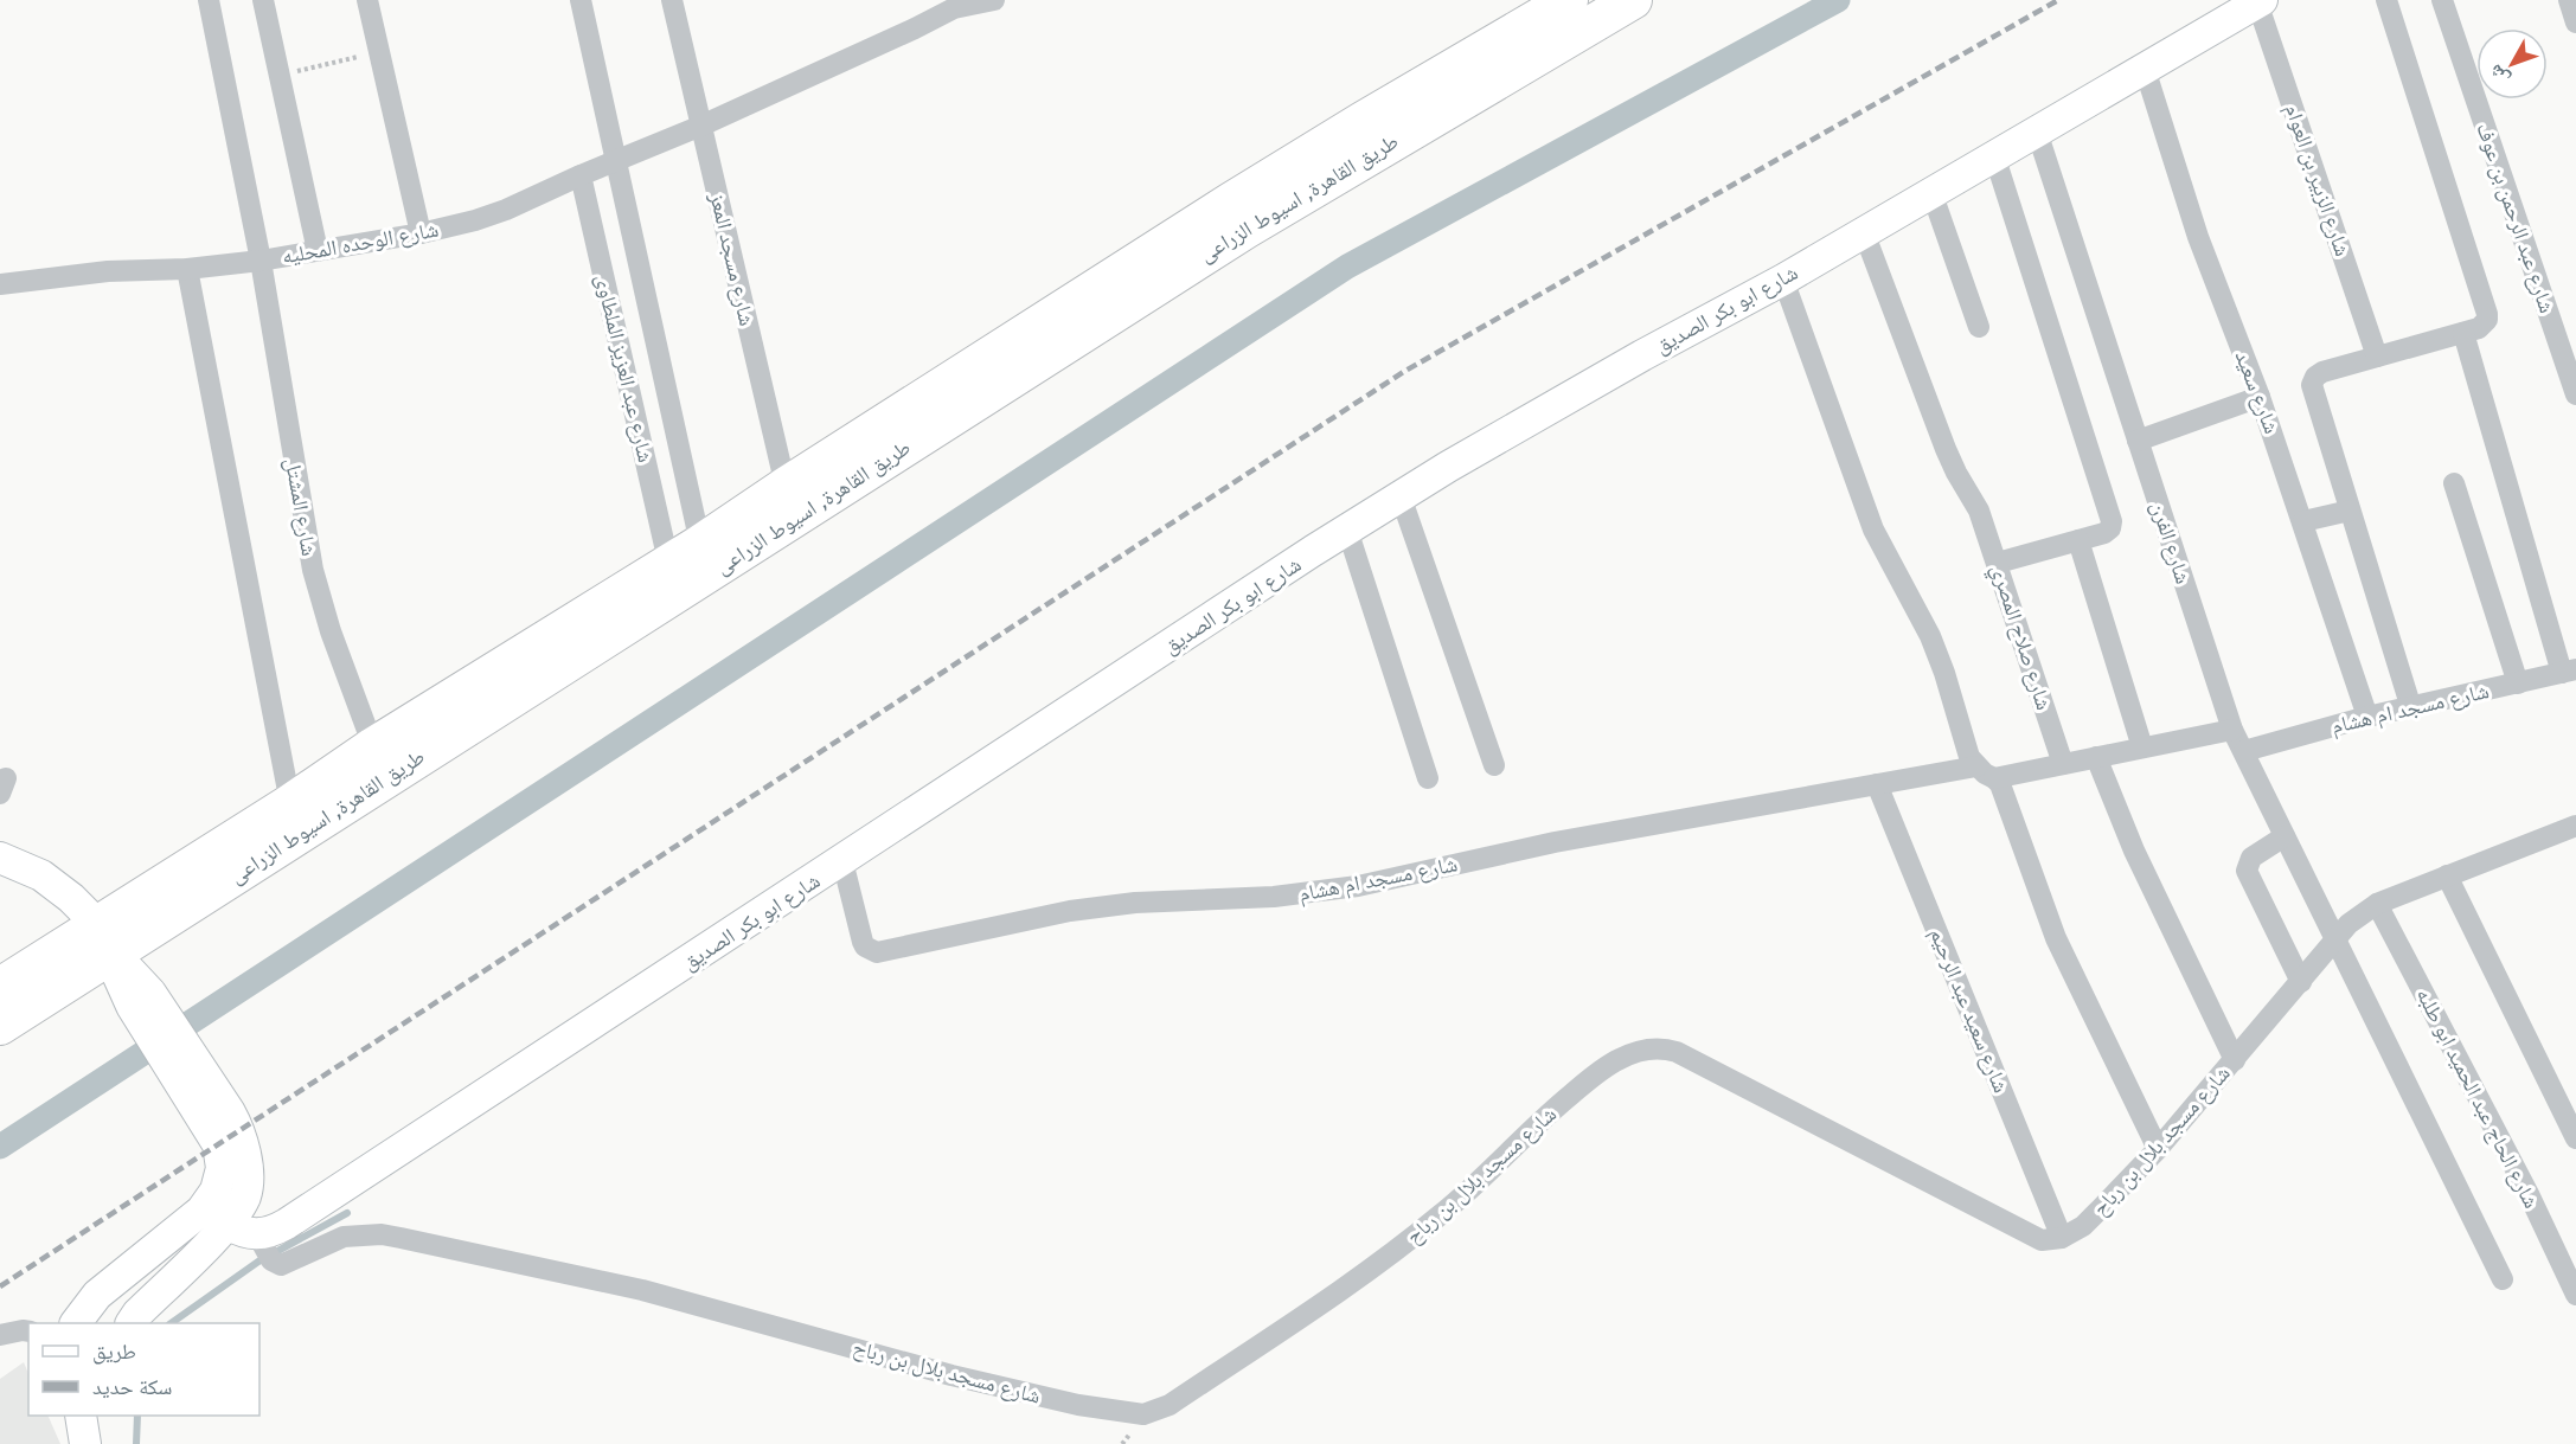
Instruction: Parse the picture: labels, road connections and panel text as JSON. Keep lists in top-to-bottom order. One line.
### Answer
{"streets":{"highway":["طريق القاهرة, اسيوط الزراعى"],"street":["شارع الزبير بن العوام","شارع عبد الرحمن بن عوف","شارع الوحده المحليه","شارع مسجد المعز","شارع ابو بكر الصديق","شارع عبد العزيز الملطاوى","شارع سعيد","شارع المشتل","شارع الفرن","شارع صلاح المصري","شارع مسجد ام هشام","شارع سعيد عبد الرحيم","شارع الحاج عبد الحميد ابو طلبه","شارع مسجد بلال بن رباح"]},"crossings":[["شارع الزبير بن العوام","شارع ابو بكر الصديق"],["طريق القاهرة, اسيوط الزراعى","شارع مسجد المعز"],["طريق القاهرة, اسيوط الزراعى","شارع عبد العزيز الملطاوى"],["طريق القاهرة, اسيوط الزراعى","شارع المشتل"],["شارع الوحده المحليه","شارع مسجد المعز"],["شارع الوحده المحليه","شارع عبد العزيز الملطاوى"],["شارع الوحده المحليه","شارع المشتل"],["شارع ابو بكر الصديق","شارع سعيد"],["شارع ابو بكر الصديق","شارع الفرن"],["شارع ابو بكر الصديق","شارع صلاح المصري"],["شارع ابو بكر الصديق","شارع مسجد ام هشام"],["شارع ابو بكر الصديق","شارع مسجد بلال بن رباح"],["شارع سعيد","شارع مسجد ام هشام"],["شارع الفرن","شارع مسجد ام هشام"],["شارع الفرن","شارع مسجد بلال بن رباح"],["شارع صلاح المصري","شارع مسجد ام هشام"],["شارع مسجد ام هشام","شارع سعيد عبد الرحيم"],["شارع سعيد عبد الرحيم","شارع مسجد بلال بن رباح"],["شارع الحاج عبد الحميد ابو طلبه","شارع مسجد بلال بن رباح"]],"legend":["طريق","سكة حديد"],"north":"bottom left"}
